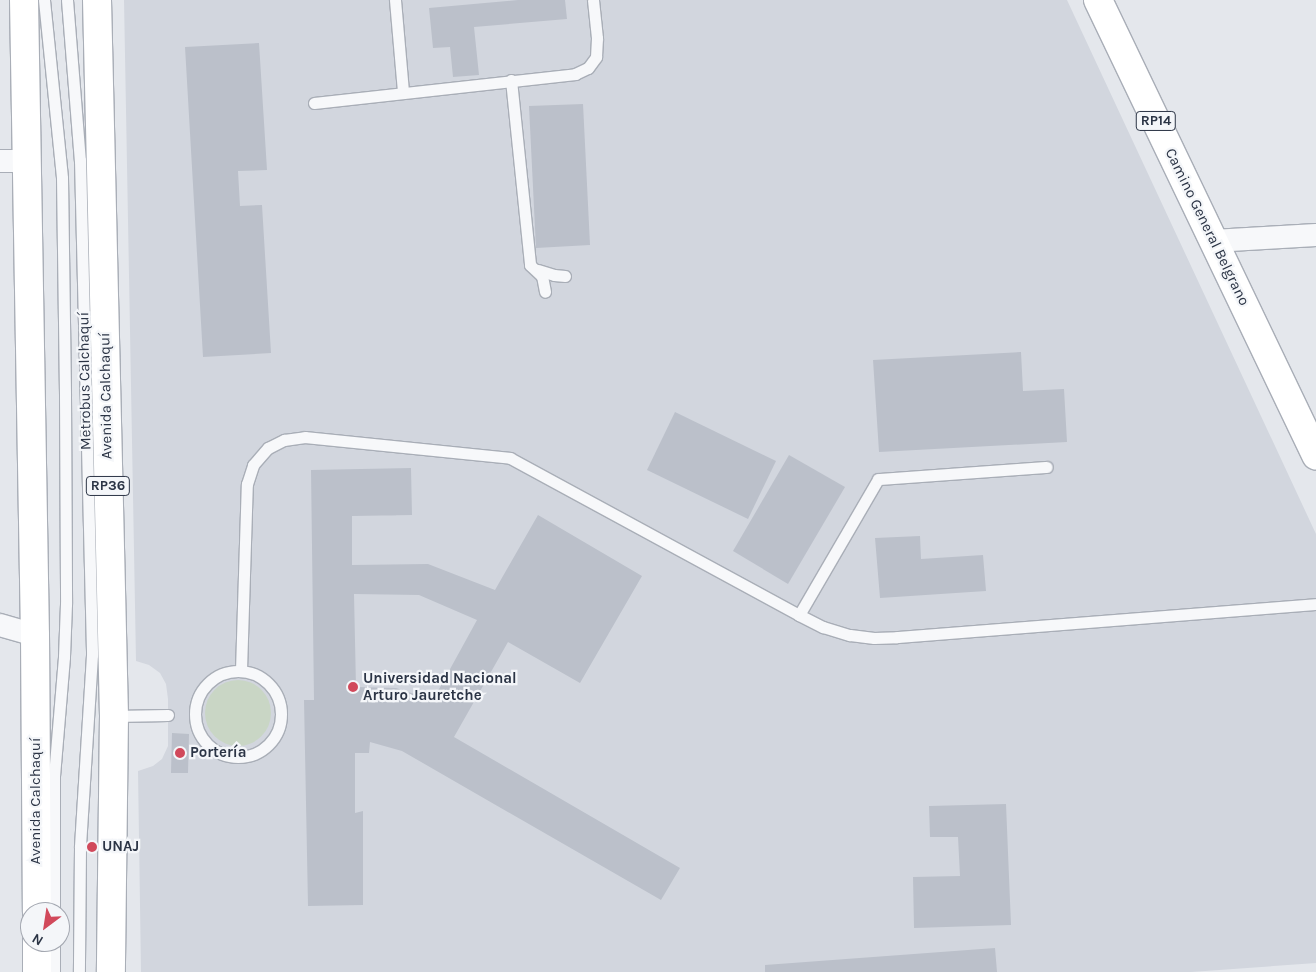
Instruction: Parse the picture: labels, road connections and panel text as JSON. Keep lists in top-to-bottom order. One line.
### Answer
{"streets":{"main road":["RP14","Camino General Belgrano","Avenida Calchaquí","RP36"],"lane":["Metrobus Calchaquí"]},"places":["Universidad Nacional Arturo Jauretche","Portería","UNAJ"],"north":"bottom left"}
